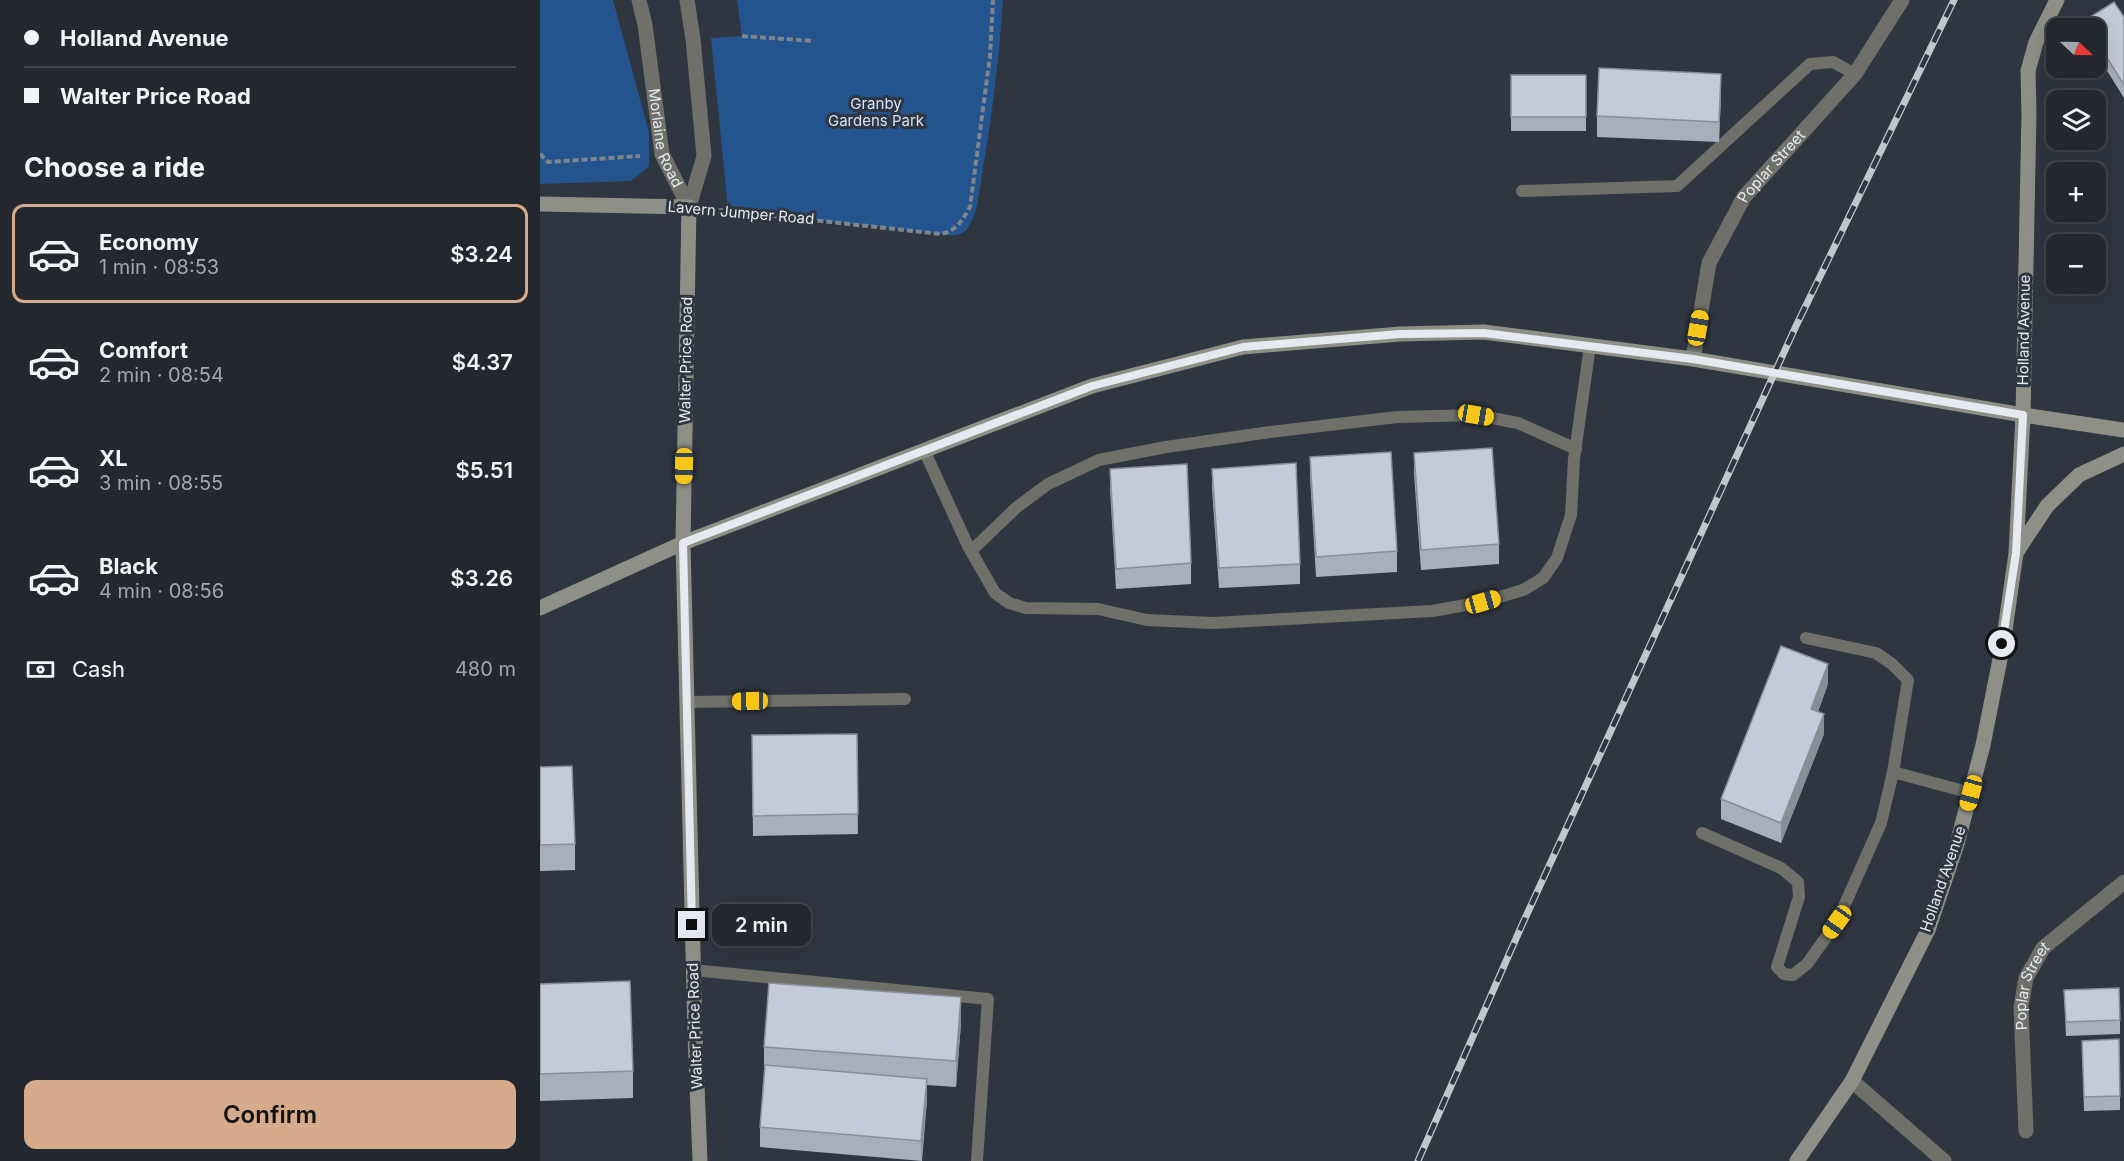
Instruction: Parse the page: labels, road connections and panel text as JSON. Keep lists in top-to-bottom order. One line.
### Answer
{"streets":{"street":["Morlaine Road","Poplar Street","Lavern Jumper Road","Holland Avenue","Walter Price Road"]},"crossings":[["Morlaine Road","Lavern Jumper Road"],["Morlaine Road","Walter Price Road"],["Lavern Jumper Road","Walter Price Road"]],"parks":["Granby Gardens Park"],"north":"right","page":{"banner":["Holland Avenue","Walter Price Road"],"map_buttons":["+","−"],"heading":"Choose a ride","list":[{"name":"Economy","note":"1 min · 08:53","value":"$3.24"},{"name":"Comfort","note":"2 min · 08:54","value":"$4.37"},{"name":"XL","note":"3 min · 08:55","value":"$5.51"},{"name":"Black","note":"4 min · 08:56","value":"$3.26"}],"pay":["Cash","480 m"],"bubble":"2 min","buttons":"Confirm"}}
